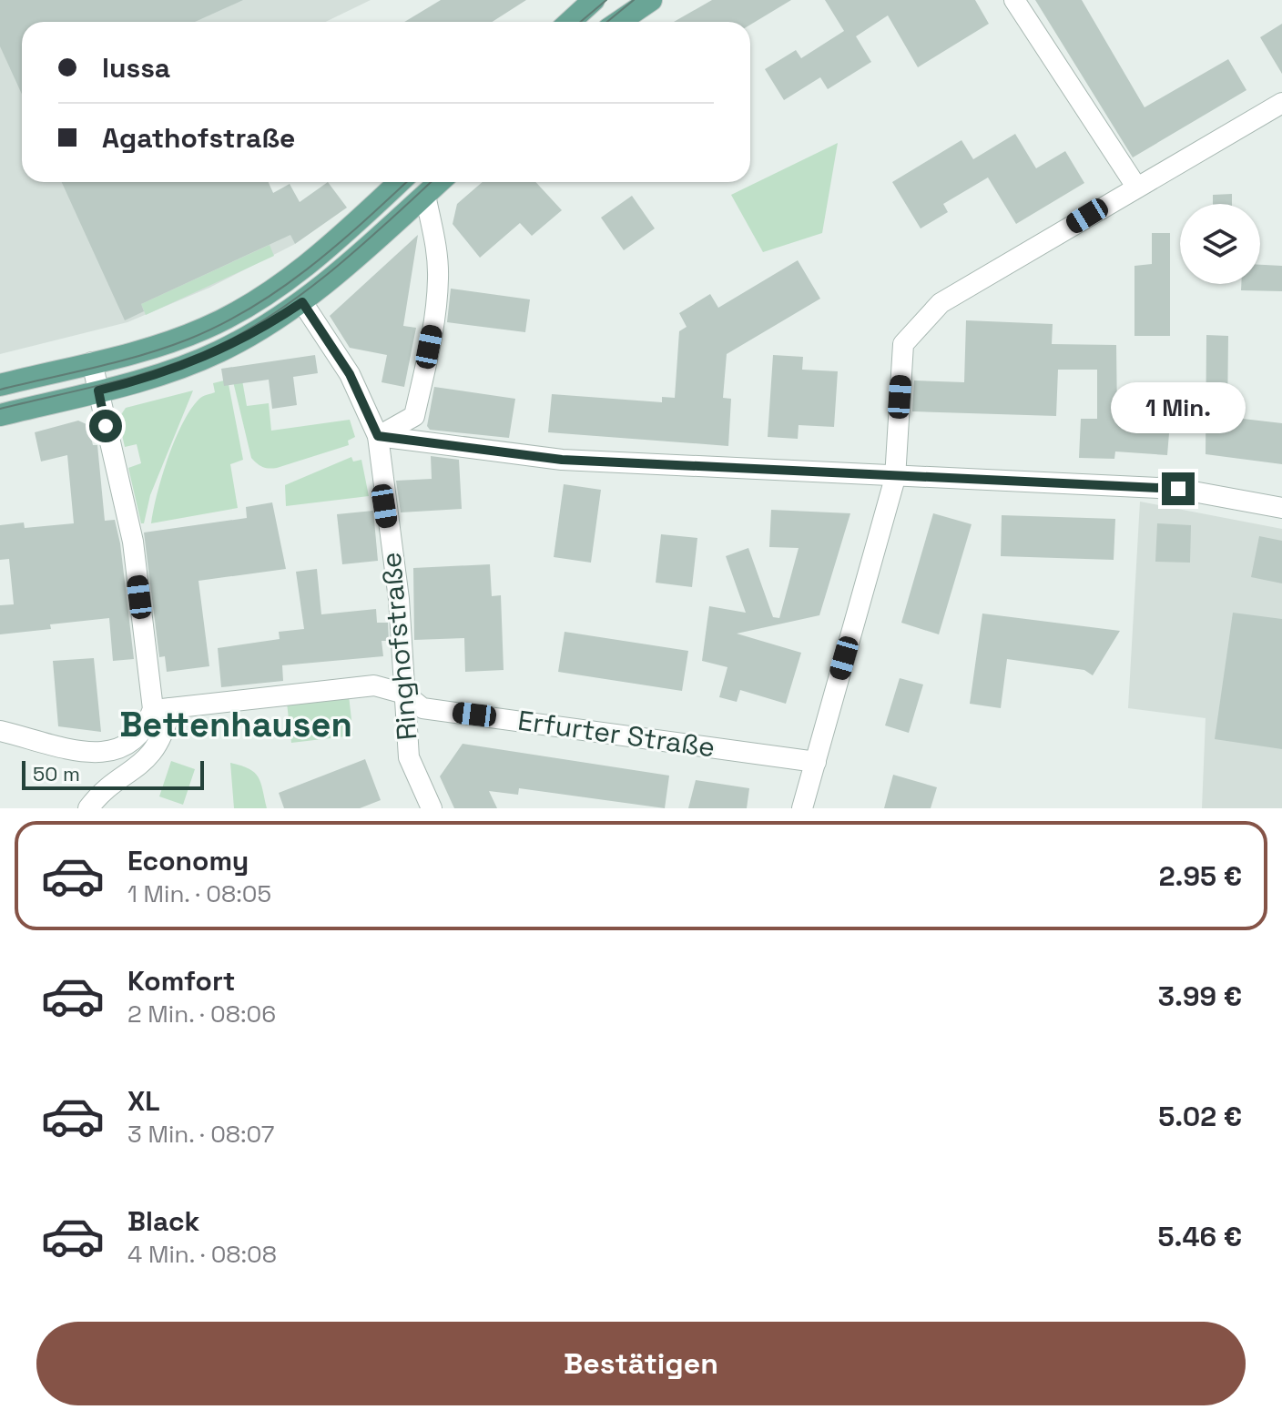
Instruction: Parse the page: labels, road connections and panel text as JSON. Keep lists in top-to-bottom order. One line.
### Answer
{"streets":{"street":["Ringhofstraße","Erfurter Straße"]},"crossings":[["Ringhofstraße","Erfurter Straße"]],"districts":["Bettenhausen"],"scale_bar":"50 m","page":{"banner":["lussa","Agathofstraße"],"bubble":"1 Min.","scale":"50 m","list":[{"name":"Economy","note":"1 Min. · 08:05","value":"2.95 €"},{"name":"Komfort","note":"2 Min. · 08:06","value":"3.99 €"},{"name":"XL","note":"3 Min. · 08:07","value":"5.02 €"},{"name":"Black","note":"4 Min. · 08:08","value":"5.46 €"}],"buttons":"Bestätigen"}}
